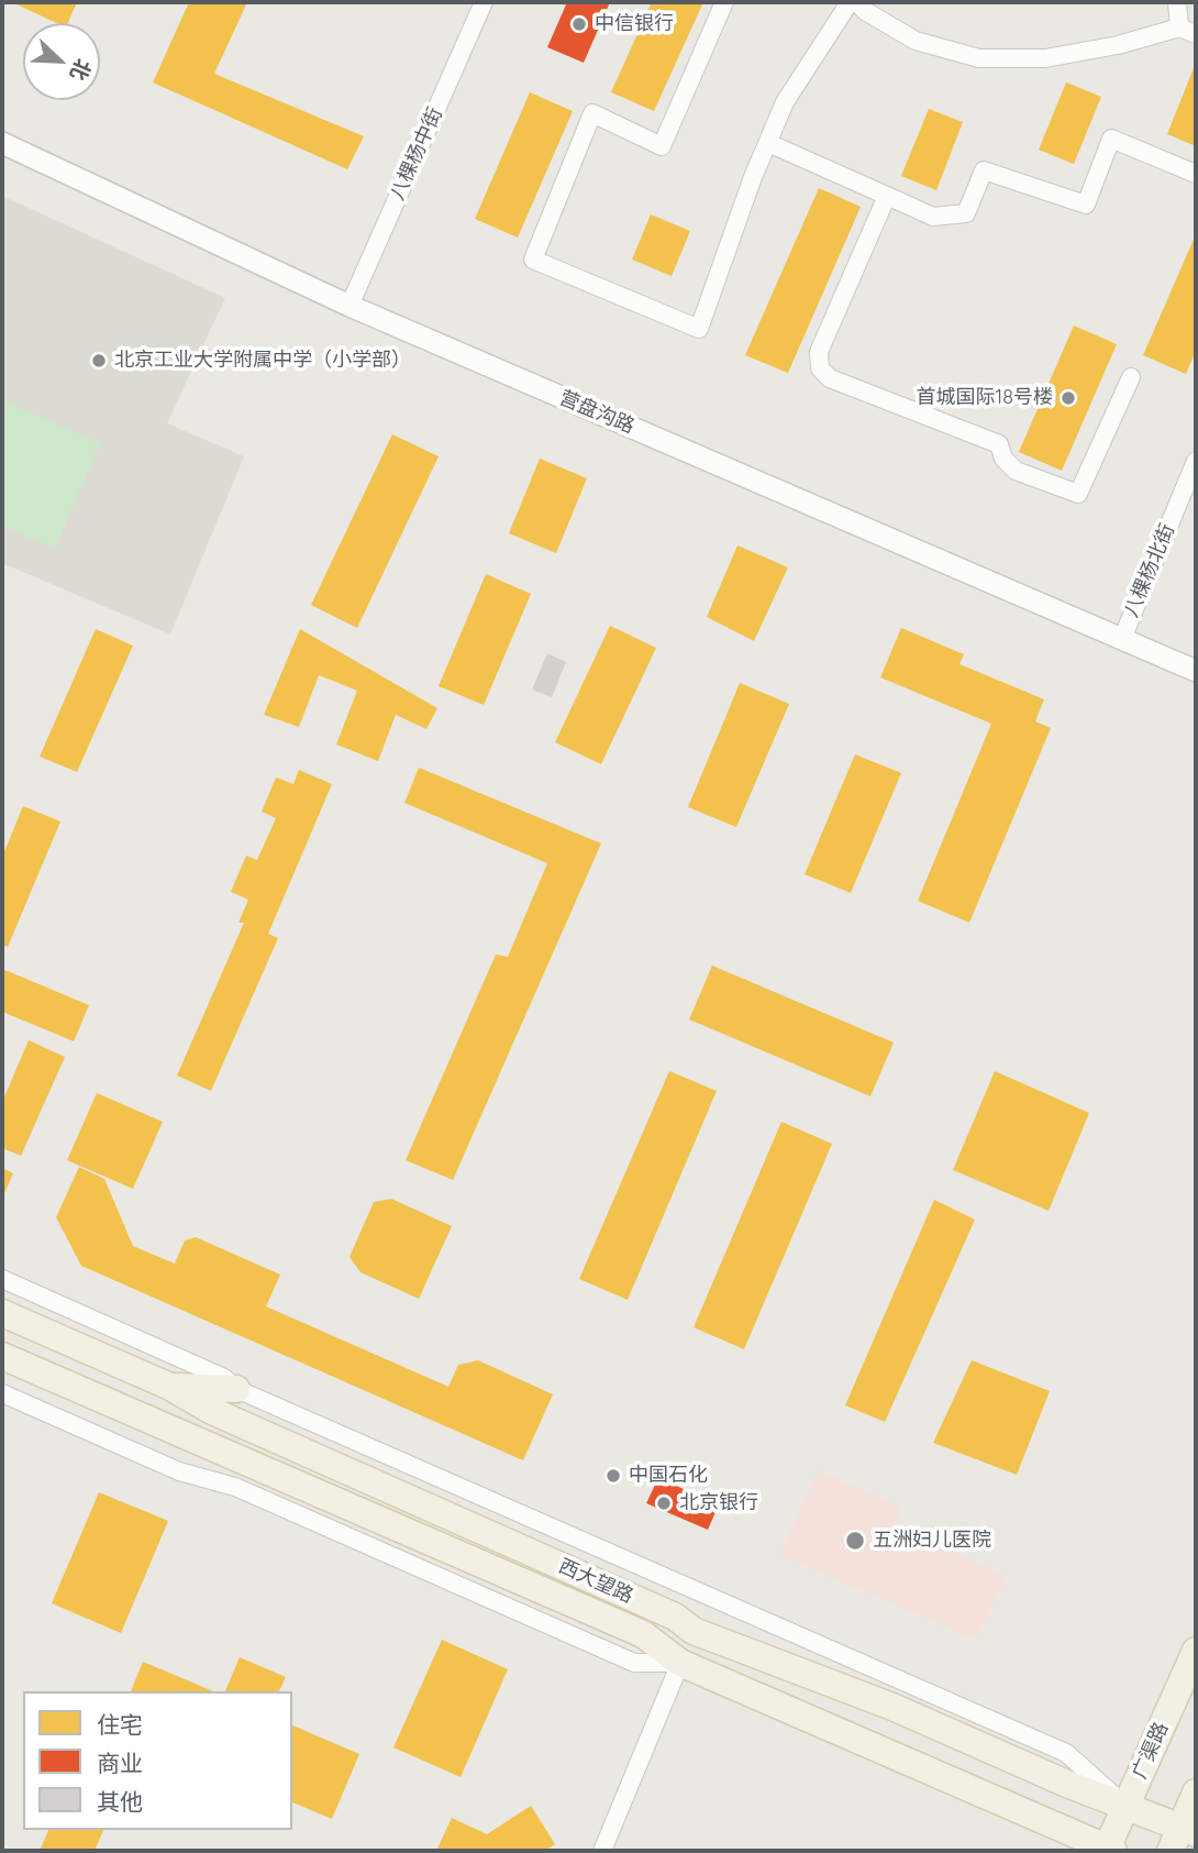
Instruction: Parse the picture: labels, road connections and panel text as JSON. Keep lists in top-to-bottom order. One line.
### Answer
{"streets":{"main road":["西大望路","广渠路"],"street":["八棵杨中街","营盘沟路","八棵杨北街"]},"crossings":[["八棵杨中街","营盘沟路"],["营盘沟路","八棵杨北街"],["西大望路","广渠路"]],"places":["中信银行","北京工业大学附属中学（小学部）","首城国际18号楼","中国石化","北京银行","五洲妇儿医院"],"legend":["住宅","商业","其他"],"north":"bottom right"}
